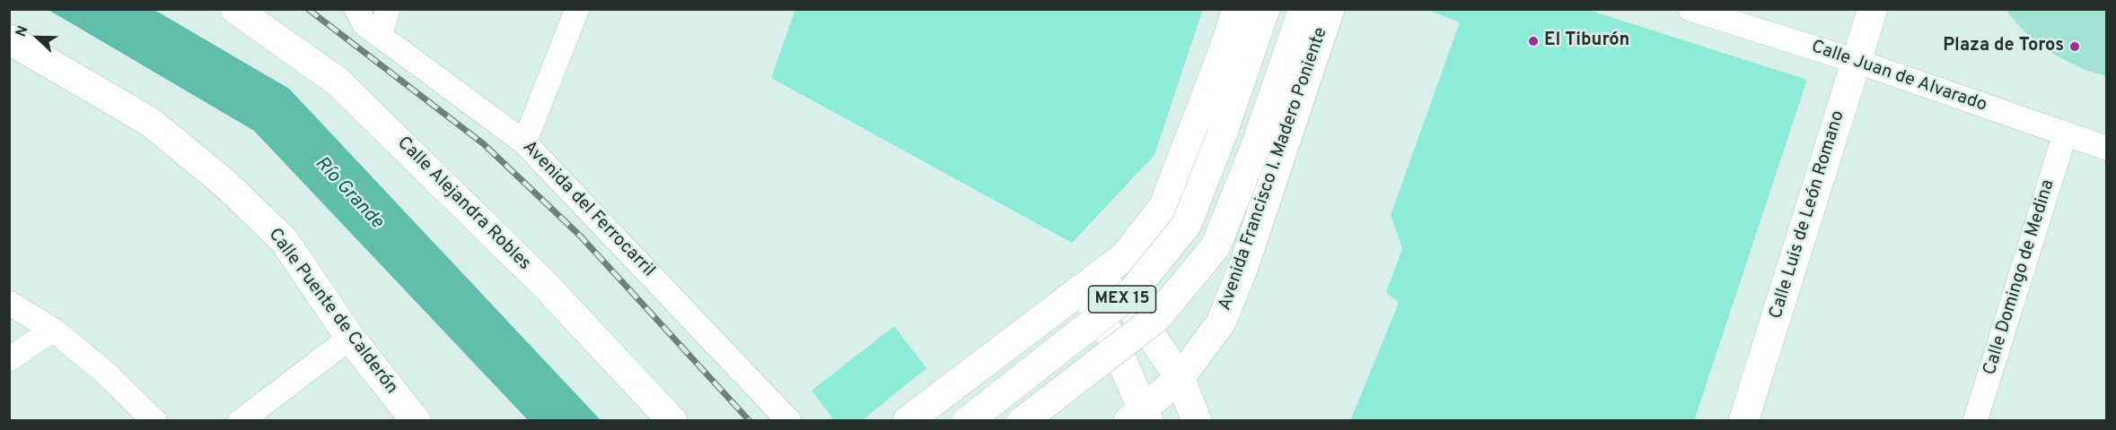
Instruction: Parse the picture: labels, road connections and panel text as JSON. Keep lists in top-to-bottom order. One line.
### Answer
{"streets":{"main road":["Avenida Francisco I. Madero Poniente","Calle Alejandra Robles","Calle Luis de León Romano","MEX 15","Calle Puente de Calderón"],"street":["Calle Juan de Alvarado","Avenida del Ferrocarril","Calle Domingo de Medina"]},"crossings":[["Calle Juan de Alvarado","Calle Luis de León Romano"],["Calle Juan de Alvarado","Calle Domingo de Medina"]],"water":["Río Grande"],"places":["El Tiburón","Plaza de Toros"],"north":"left"}
